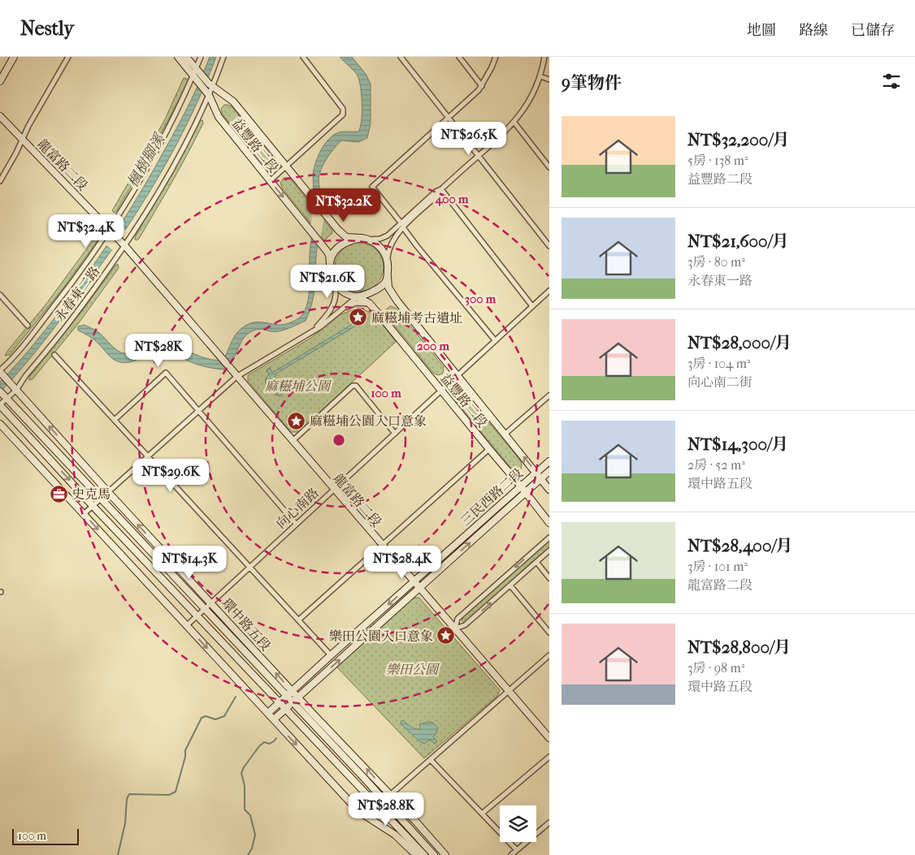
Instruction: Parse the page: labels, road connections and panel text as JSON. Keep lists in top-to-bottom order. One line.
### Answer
{"streets":{"street":["益豐路二段","龍富路二段","永春東二路","三民西路二段","向心南路","環中路五段"]},"crossings":[["益豐路二段","永春東二路"],["益豐路二段","三民西路二段"],["益豐路二段","向心南路"],["龍富路二段","永春東二路"],["龍富路二段","三民西路二段"],["龍富路二段","向心南路"],["永春東二路","環中路五段"],["三民西路二段","環中路五段"],["向心南路","環中路五段"]],"water":["楓樹腳溪"],"parks":["麻糍埔公園","樂田公園"],"places":{"place":["麻糍埔考古遺址","麻糍埔公園入口意象","樂田公園入口意象"],"office":["史克馬"]},"scale_bar":"100 m","page":{"header":"Nestly","nav":["地圖","路線","已儲存"],"heading":"9筆物件","list":[{"name":"NT$32,200/月","note":"5房 · 138 m² · 益豐路二段"},{"name":"NT$21,600/月","note":"3房 · 80 m² · 永春東一路"},{"name":"NT$28,000/月","note":"3房 · 104 m² · 向心南二街"},{"name":"NT$14,300/月","note":"2房 · 52 m² · 環中路五段"},{"name":"NT$28,400/月","note":"3房 · 101 m² · 龍富路二段"},{"name":"NT$28,800/月","note":"3房 · 98 m² · 環中路五段"}],"price":["NT$26.5K","NT$32.2K","NT$32.4K","NT$21.6K","NT$28K","NT$29.6K","NT$14.3K","NT$28.4K","NT$28.8K"],"scale":"100 m"},"rings":["400 m","300 m","200 m","100 m"]}
